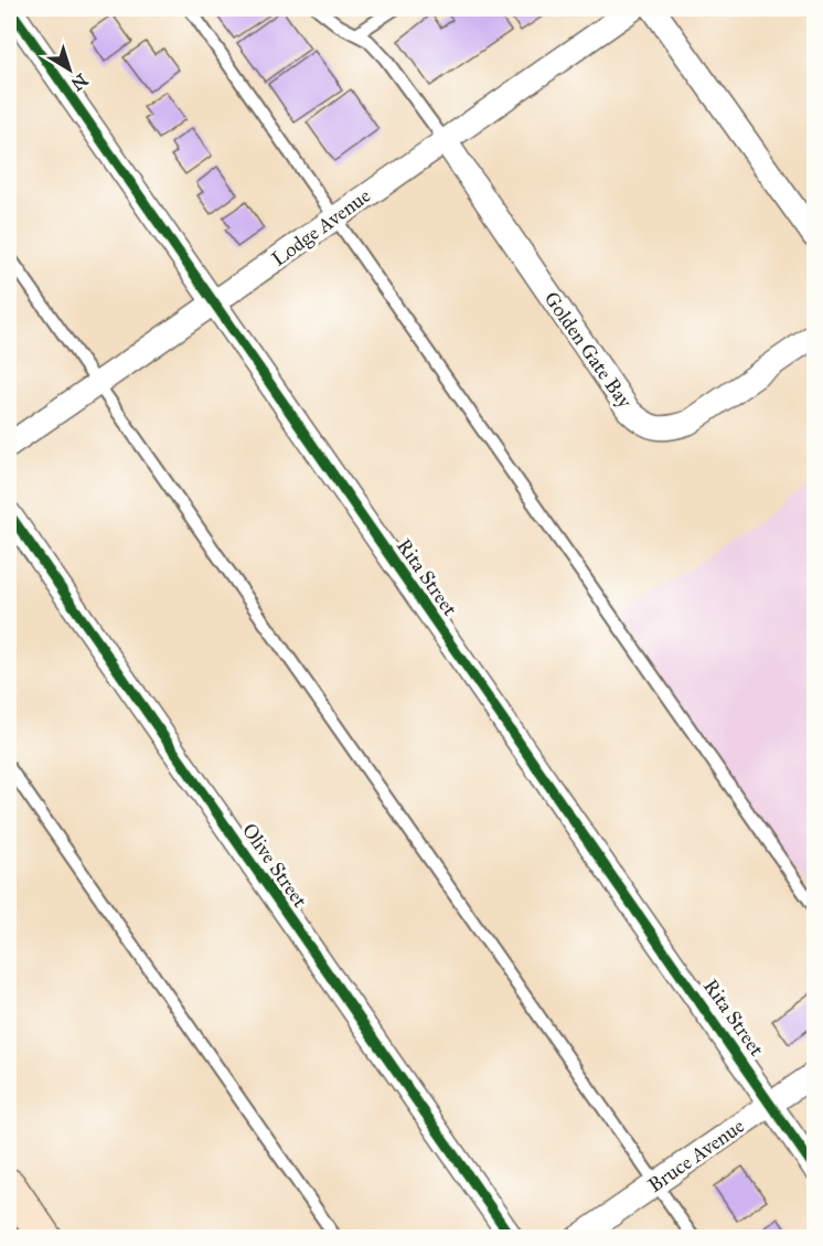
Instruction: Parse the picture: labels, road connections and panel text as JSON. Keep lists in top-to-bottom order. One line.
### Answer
{"streets":{"street":["Lodge Avenue","Golden Gate Bay","Rita Street","Olive Street","Bruce Avenue"]},"crossings":[["Lodge Avenue","Golden Gate Bay"],["Lodge Avenue","Rita Street"],["Rita Street","Bruce Avenue"]],"north":"bottom right"}
